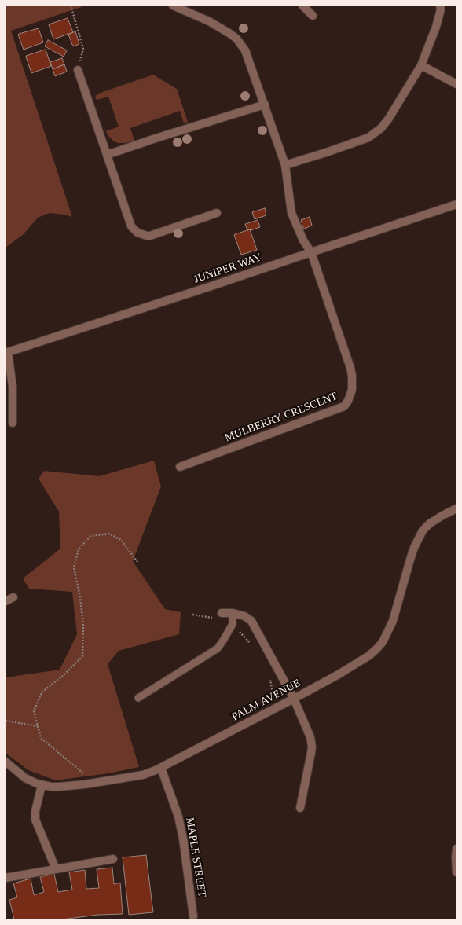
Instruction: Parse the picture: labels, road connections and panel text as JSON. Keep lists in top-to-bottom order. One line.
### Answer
{"streets":{"street":["JUNIPER WAY","MULBERRY CRESCENT","PALM AVENUE","MAPLE STREET"]},"crossings":[["JUNIPER WAY","MULBERRY CRESCENT"],["PALM AVENUE","MAPLE STREET"]]}
